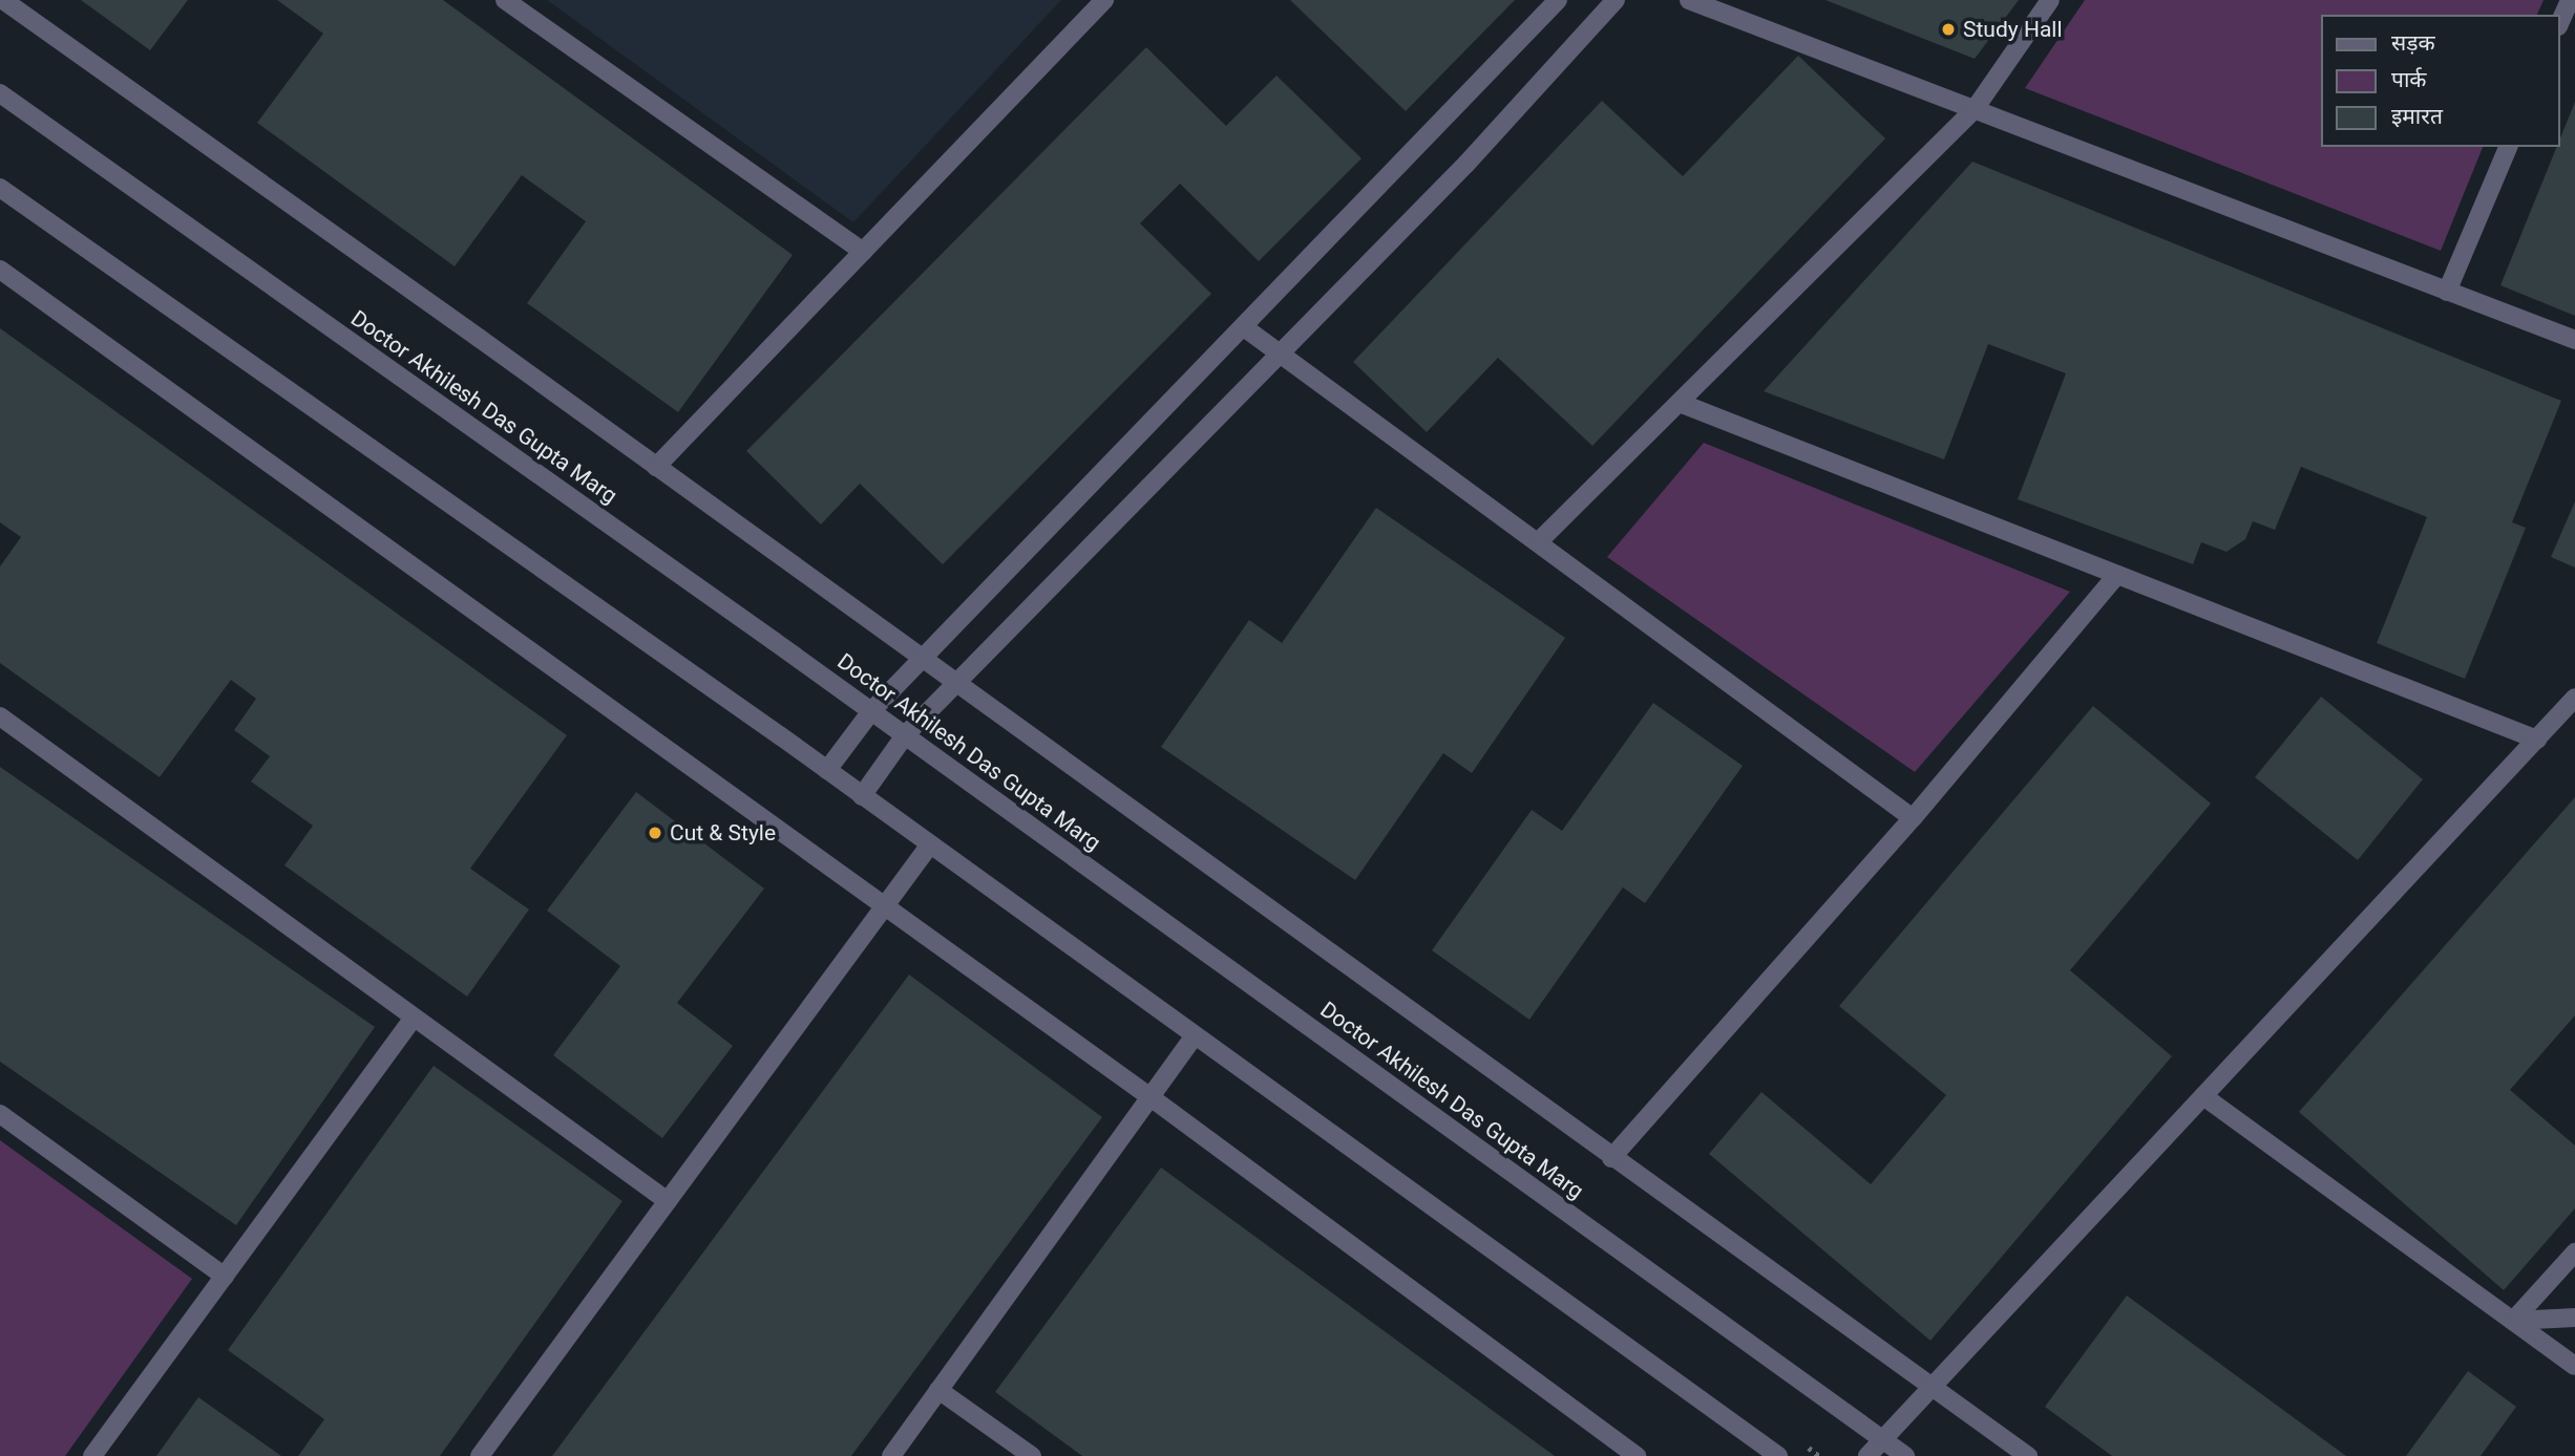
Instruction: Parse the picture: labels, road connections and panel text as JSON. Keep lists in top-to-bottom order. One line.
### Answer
{"streets":{"street":["Doctor Akhilesh Das Gupta Marg"]},"places":["Study Hall","Cut & Style"],"legend":["सड़क","पार्क","इमारत"]}
